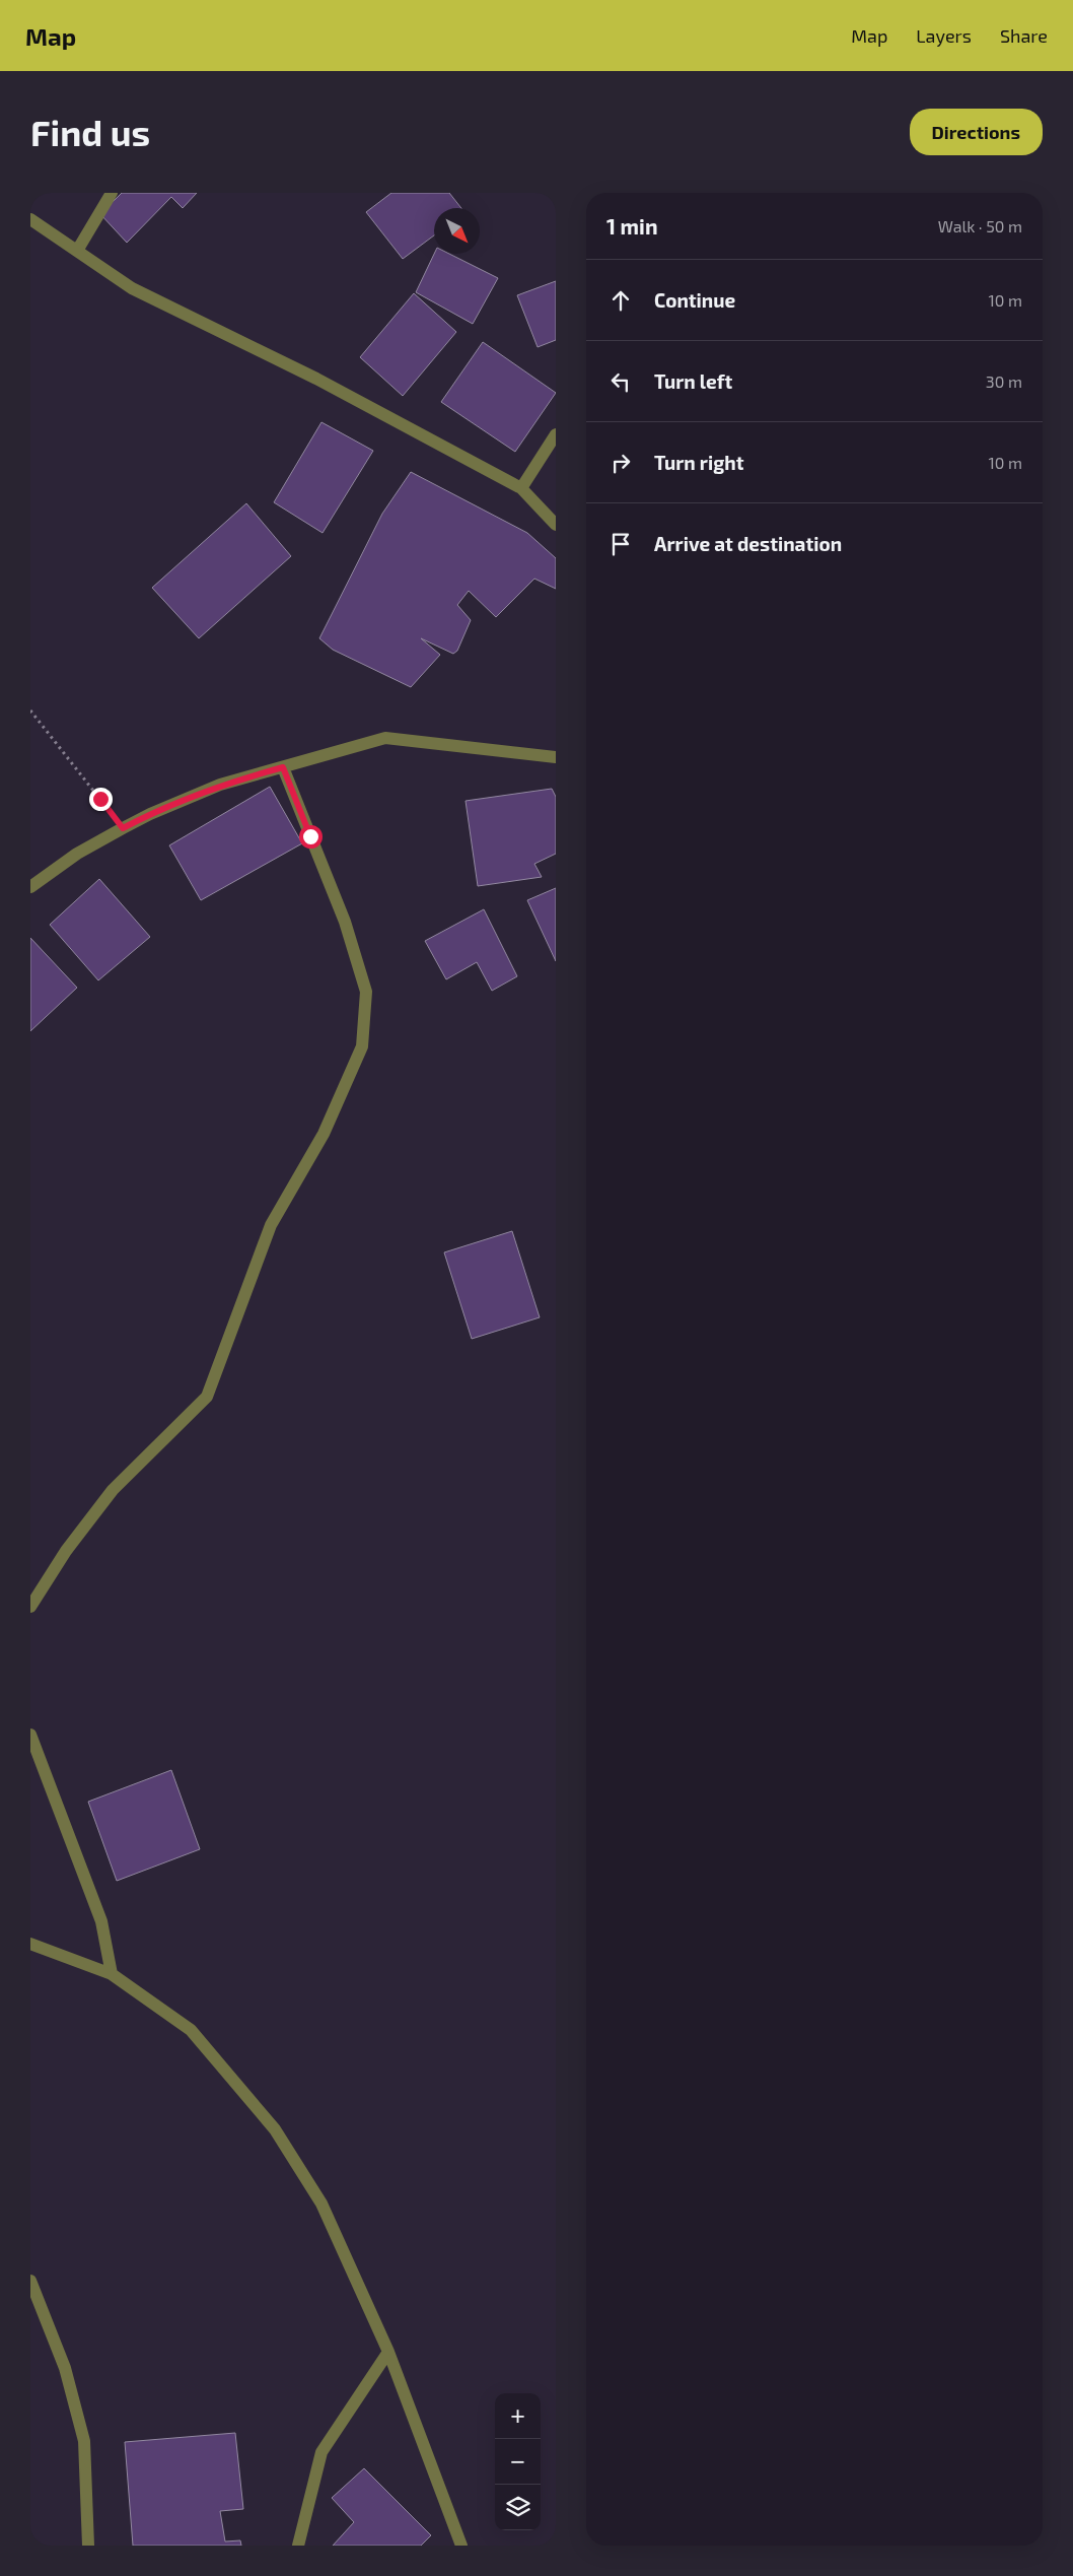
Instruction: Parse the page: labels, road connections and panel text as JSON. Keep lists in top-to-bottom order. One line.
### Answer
{"north":"bottom right","page":{"header":"Map","nav":["Map","Layers","Share"],"buttons":"Directions","title":"Find us","heading":["1 min","Walk · 50 m"],"list":[["Continue","10 m"],["Turn left","30 m"],["Turn right","10 m"],"Arrive at destination"],"map_buttons":["+","−"]}}
